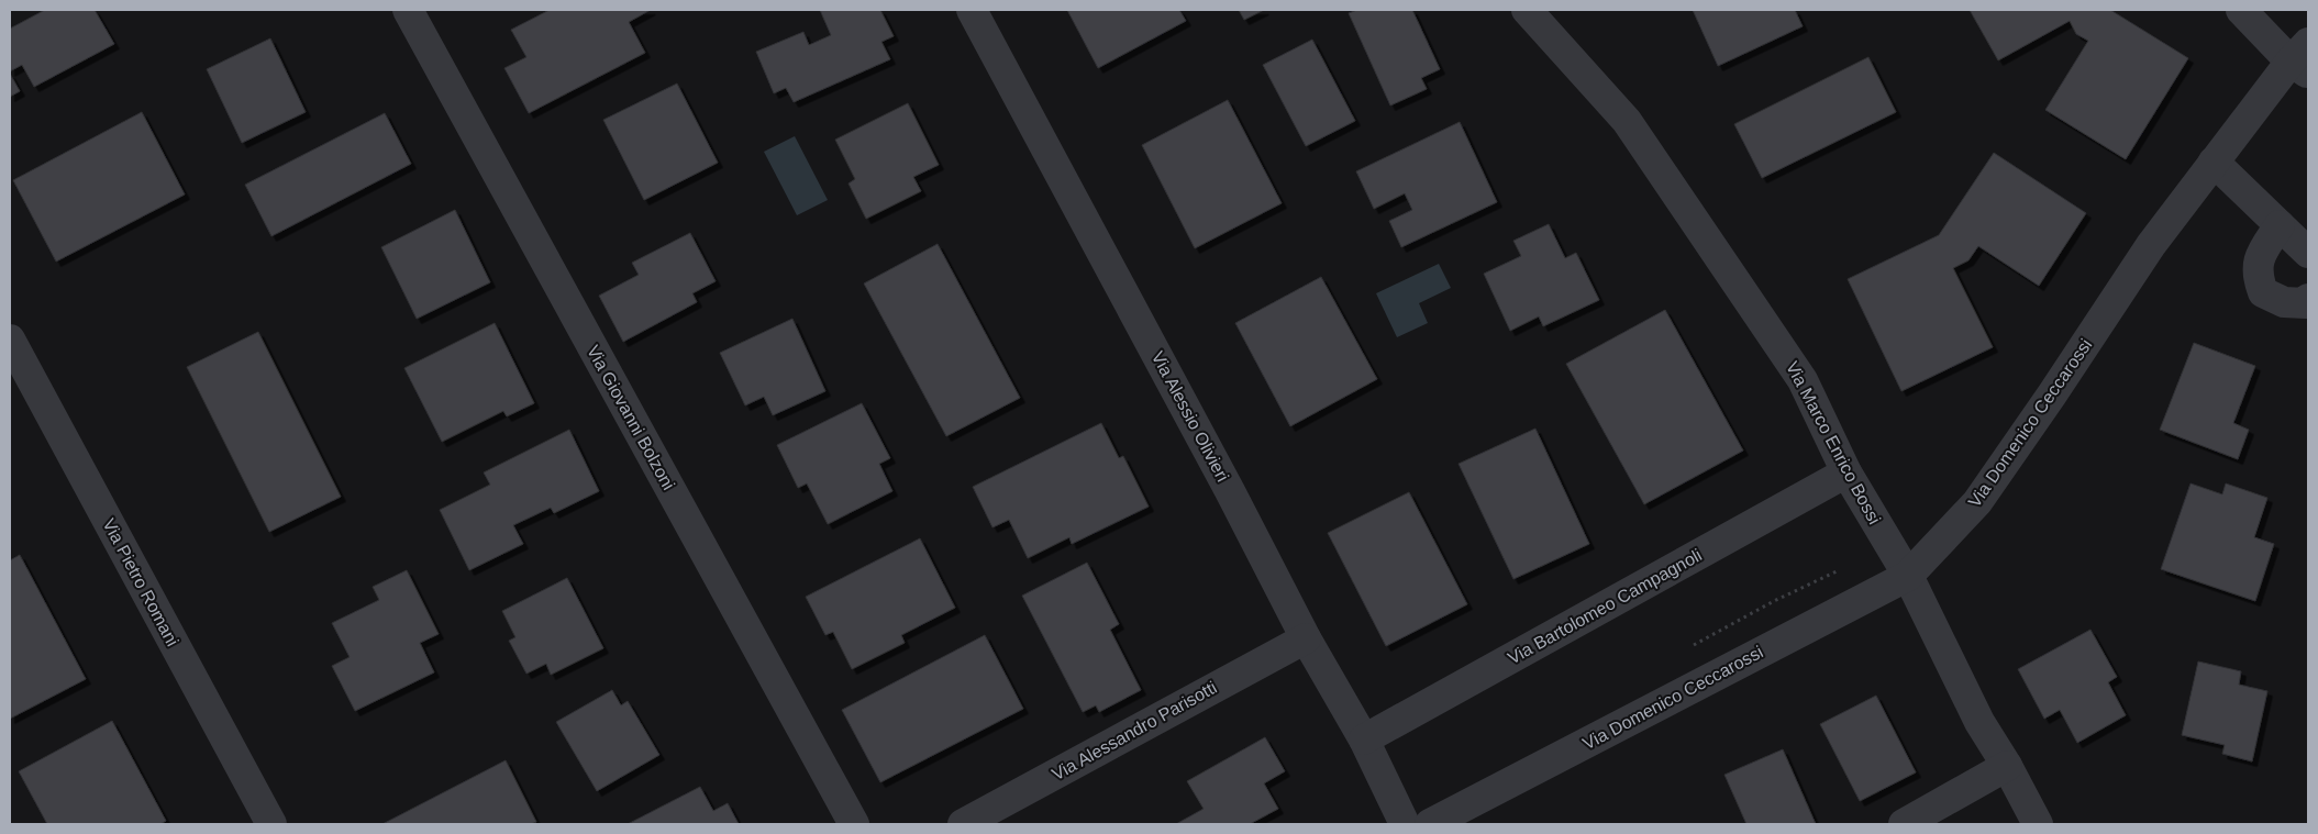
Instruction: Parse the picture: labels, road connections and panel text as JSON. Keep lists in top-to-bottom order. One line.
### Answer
{"streets":{"street":["Via Alessio Olivieri","Via Giovanni Bolzoni","Via Domenico Ceccarossi","Via Marco Enrico Bossi","Via Pietro Romani","Via Bartolomeo Campagnoli","Via Alessandro Parisotti"]},"crossings":[["Via Alessio Olivieri","Via Bartolomeo Campagnoli"],["Via Alessio Olivieri","Via Alessandro Parisotti"],["Via Domenico Ceccarossi","Via Marco Enrico Bossi"],["Via Marco Enrico Bossi","Via Bartolomeo Campagnoli"]]}
